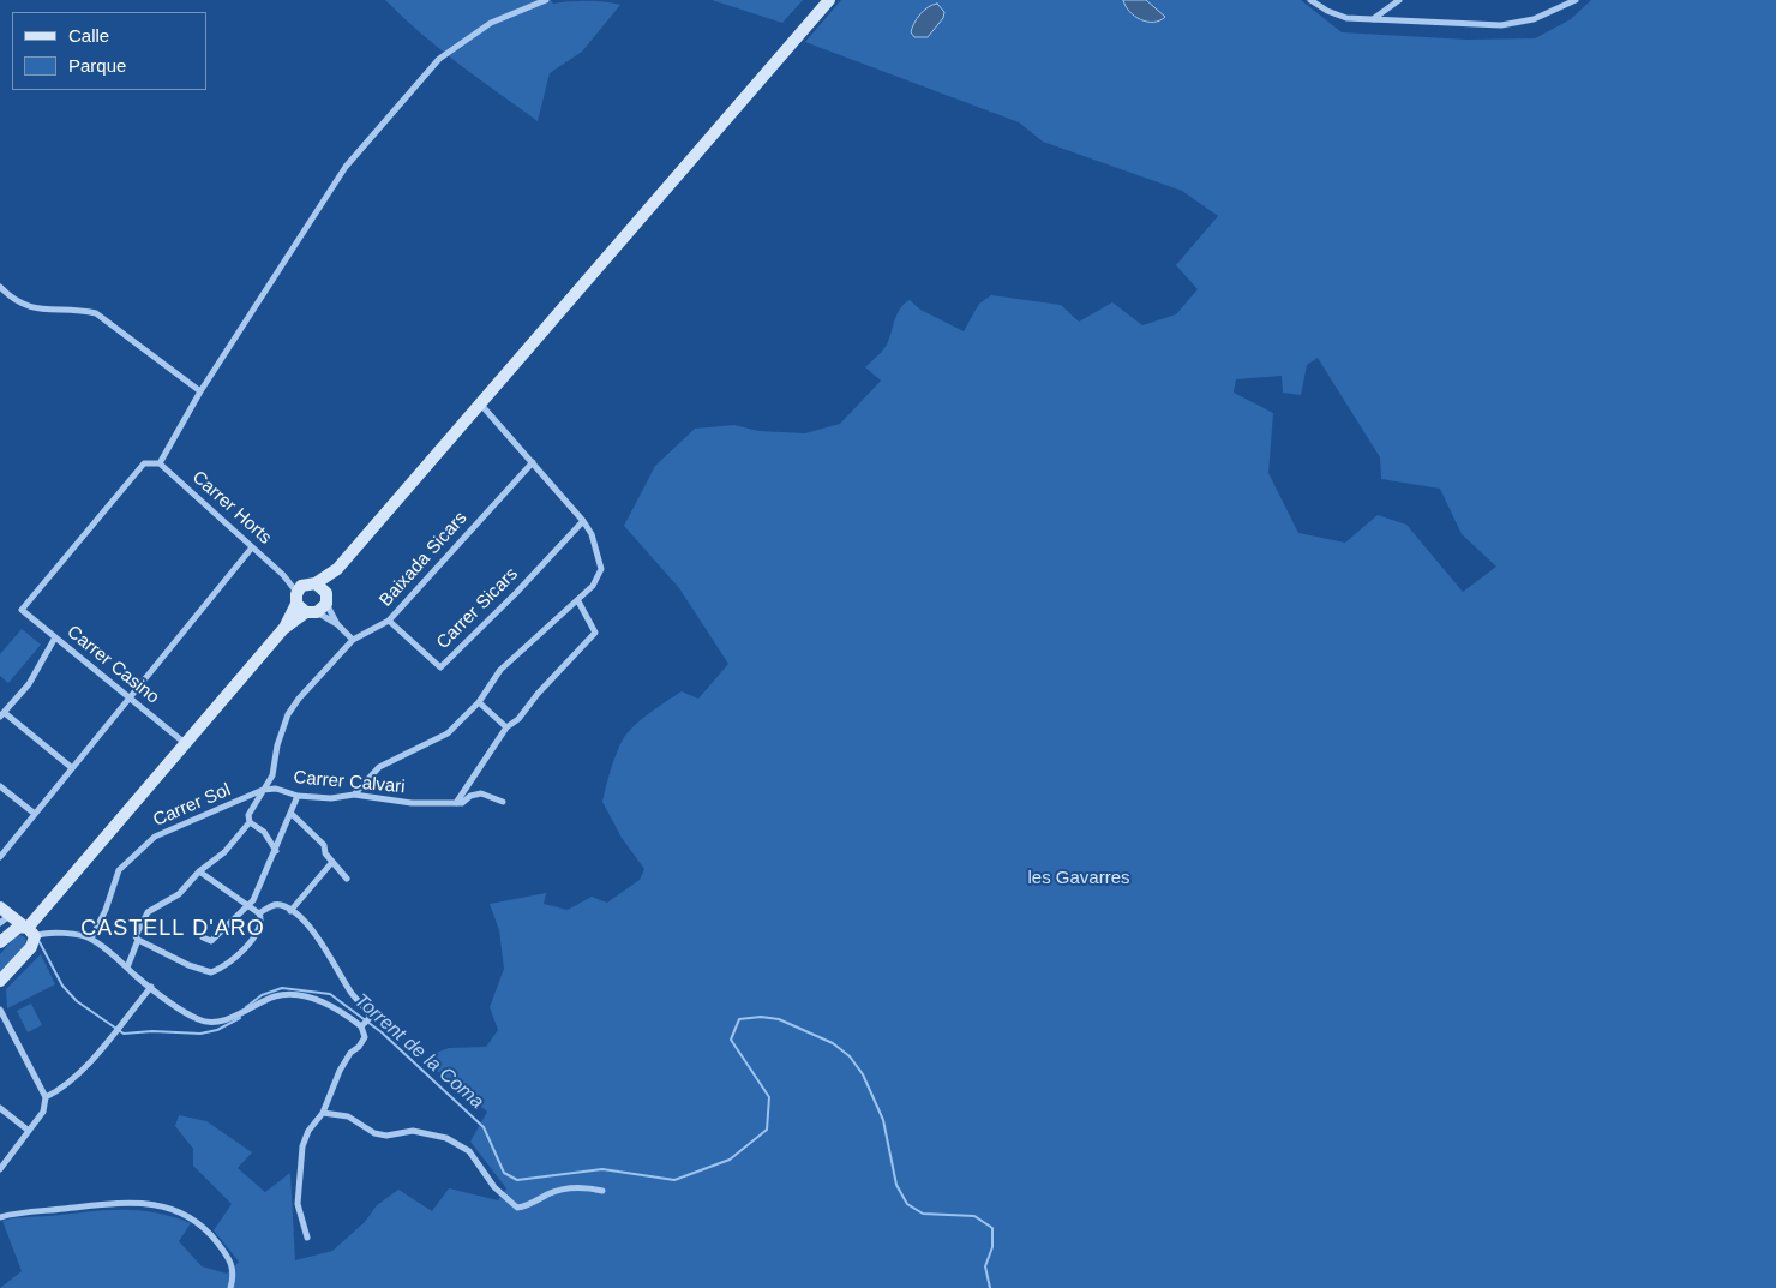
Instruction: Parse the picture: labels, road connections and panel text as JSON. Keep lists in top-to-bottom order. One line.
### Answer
{"streets":{"street":["Carrer Horts","Baixada Sicars","Carrer Sicars","Carrer Casino","Carrer Calvari","Carrer Sol"]},"crossings":[["Carrer Horts","Baixada Sicars"],["Carrer Horts","Carrer Casino"],["Baixada Sicars","Carrer Sicars"],["Baixada Sicars","Carrer Calvari"],["Baixada Sicars","Carrer Sol"],["Carrer Calvari","Carrer Sol"]],"districts":["CASTELL D'ARO"],"water":["Torrent de la Coma"],"parks":["les Gavarres"],"legend":["Calle","Parque"]}
